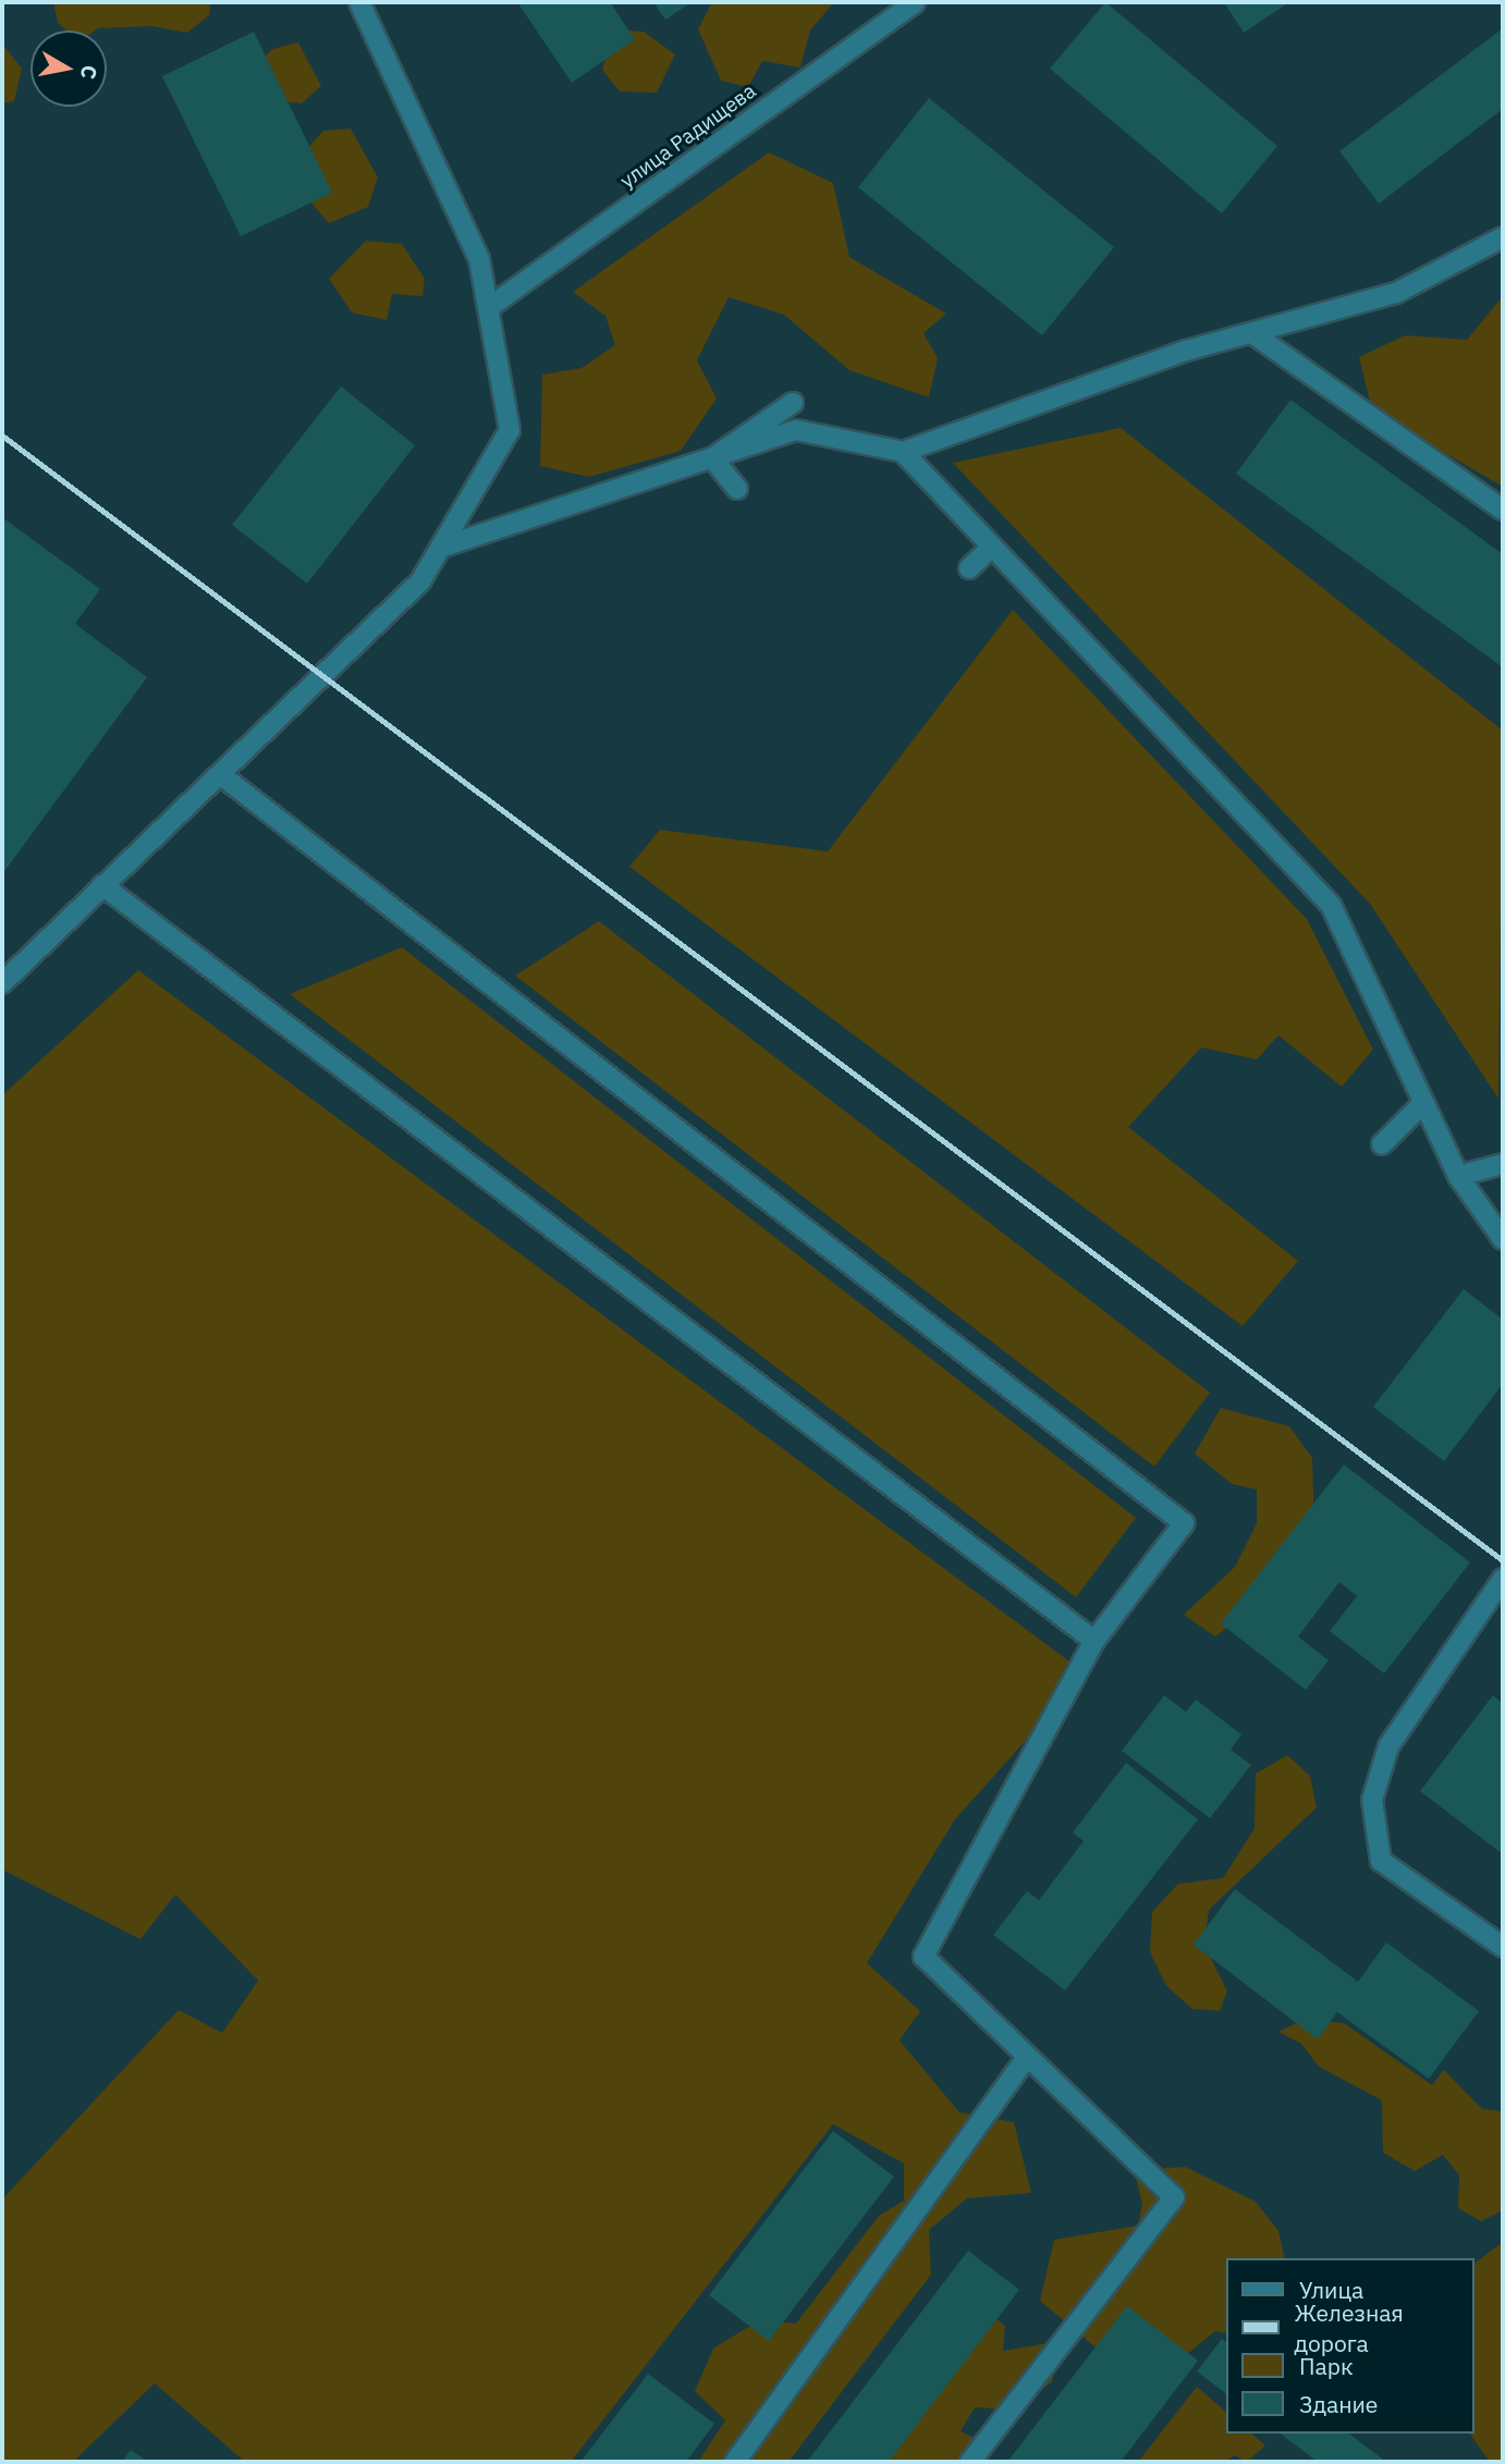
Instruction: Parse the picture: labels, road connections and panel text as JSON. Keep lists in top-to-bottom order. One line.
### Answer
{"streets":{"street":["улица Радищева"]},"legend":["Улица","Железная дорога","Парк","Здание"],"north":"right"}
